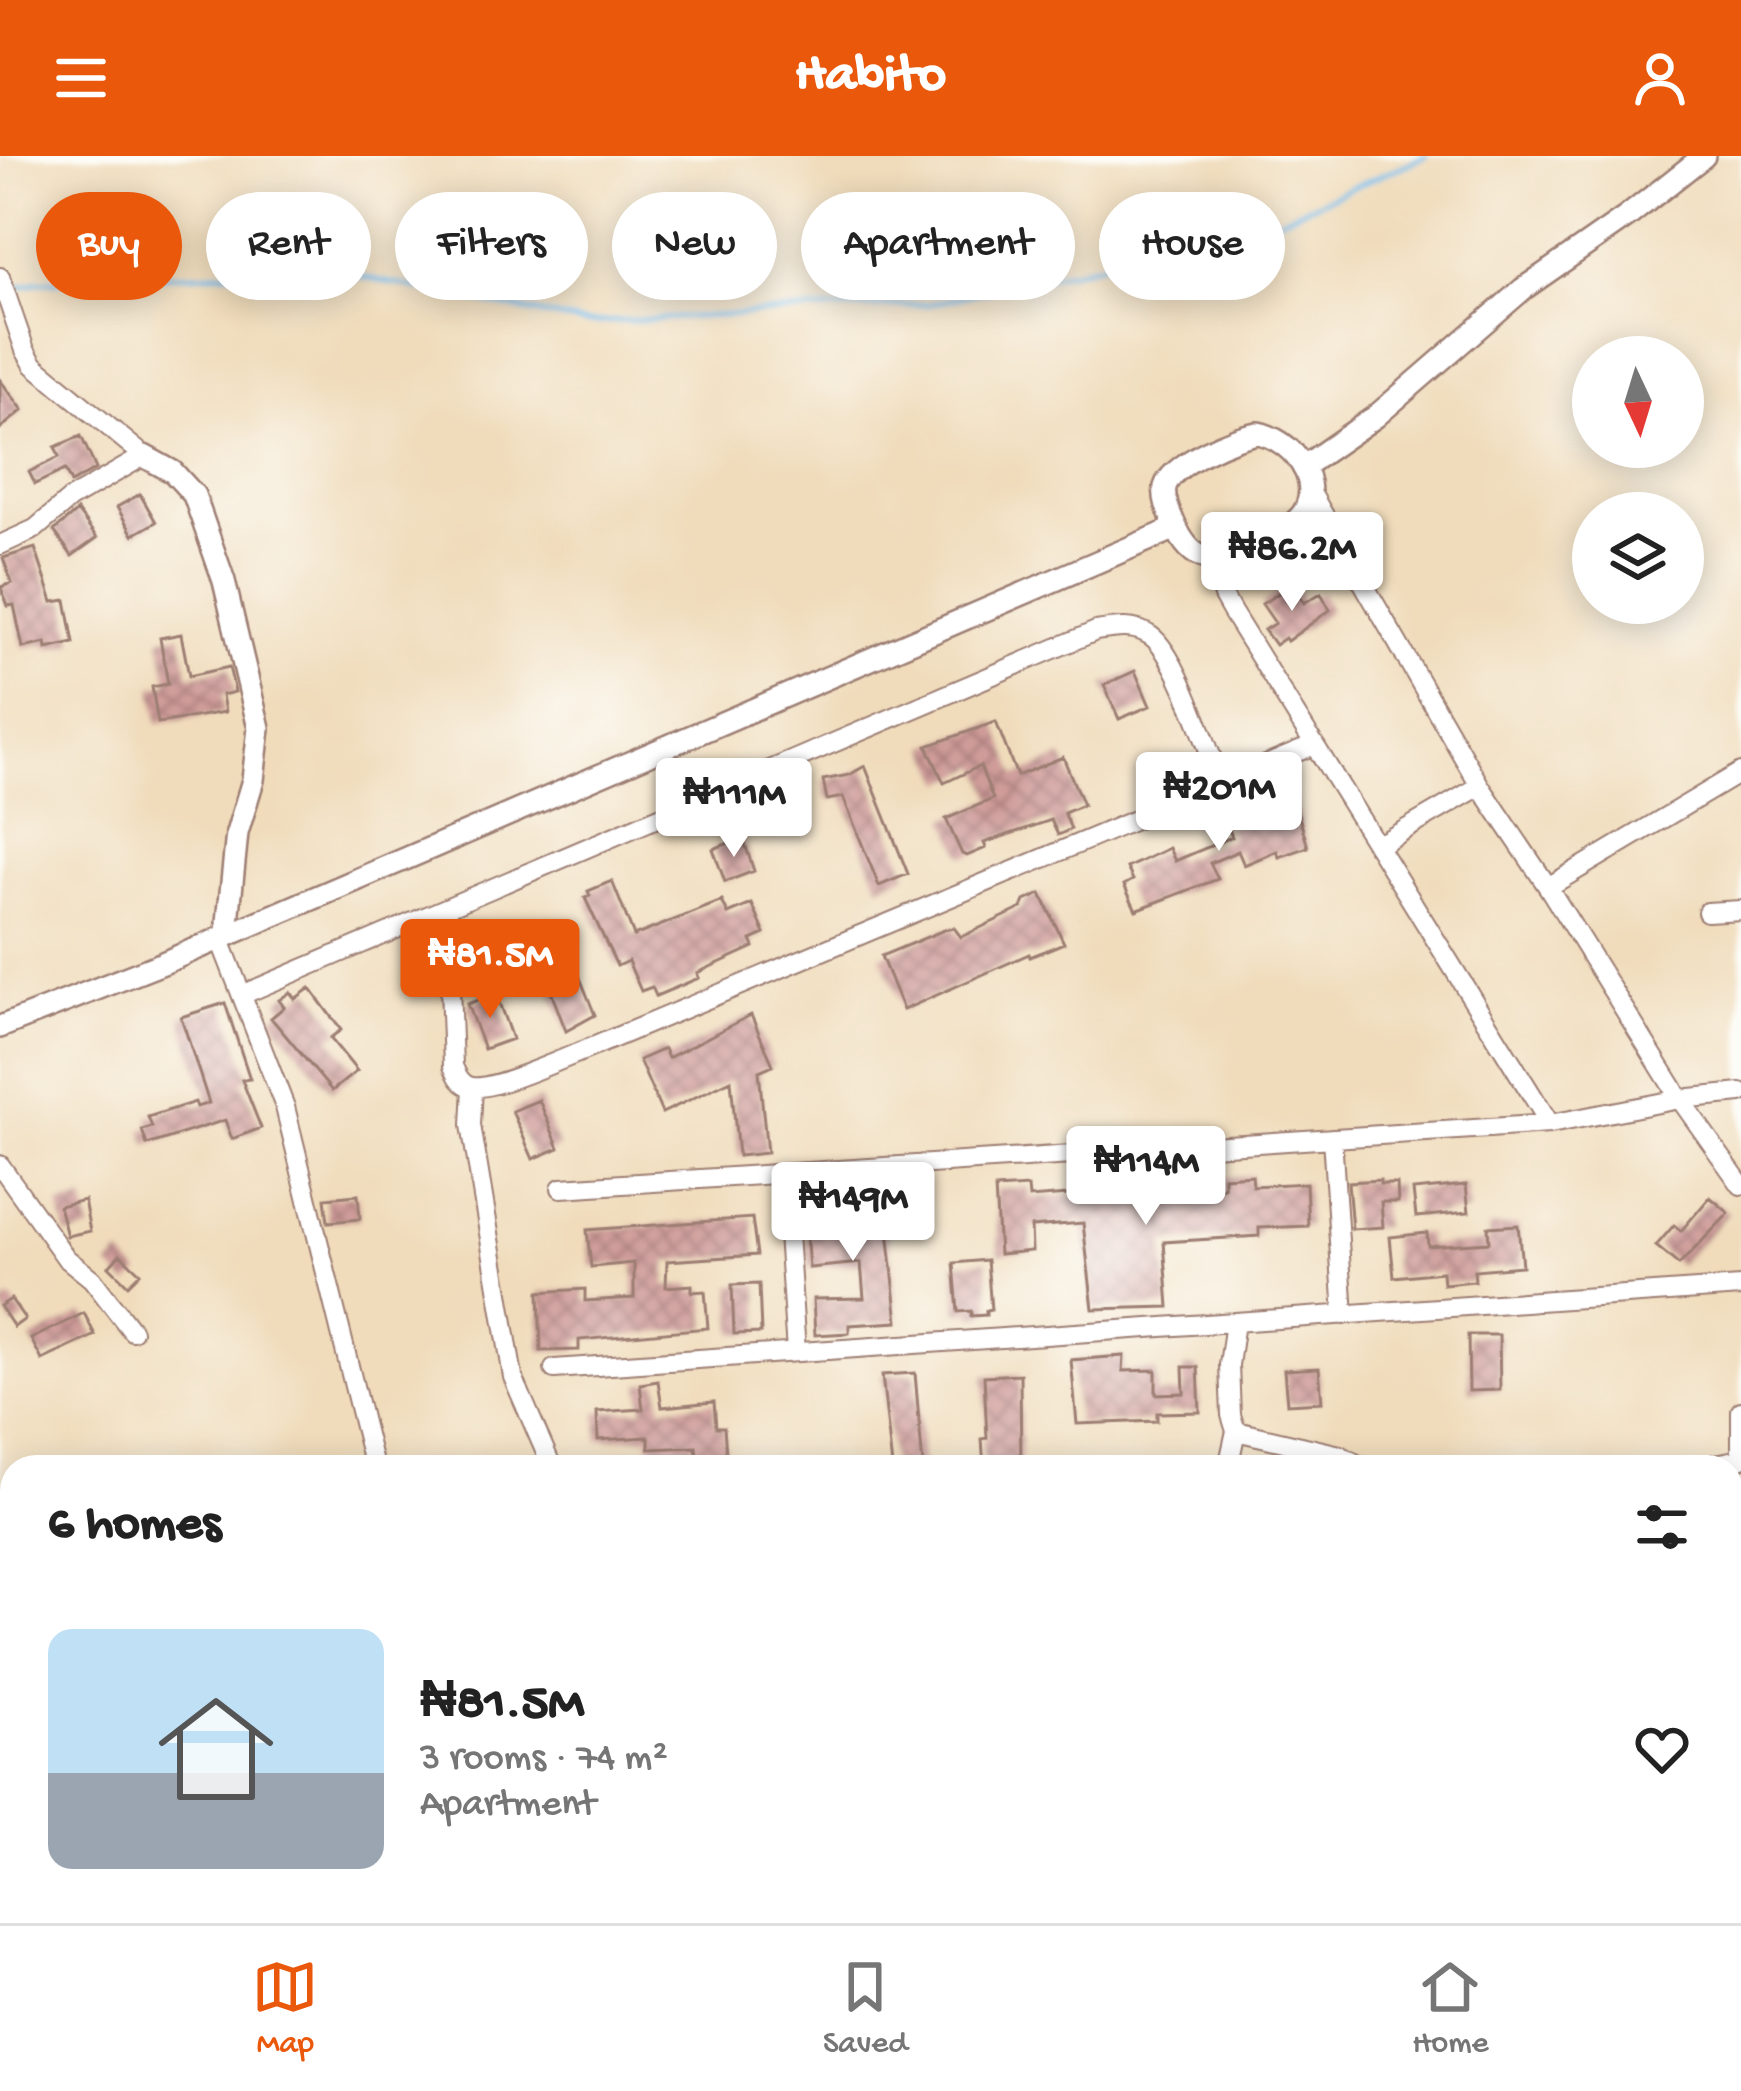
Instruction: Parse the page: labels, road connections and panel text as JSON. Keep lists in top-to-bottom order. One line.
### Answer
{"north":"bottom","page":{"header":"Habito","chip":["Buy","Rent","Filters","New","Apartment","House"],"price":["₦86.2M","₦201M","₦111M","₦81.5M","₦114M","₦149M"],"heading":"6 homes","list":[{"name":"₦81.5M","note":"3 rooms · 74 m² · Apartment"}],"tabs":["Map","Saved","Home"]}}
